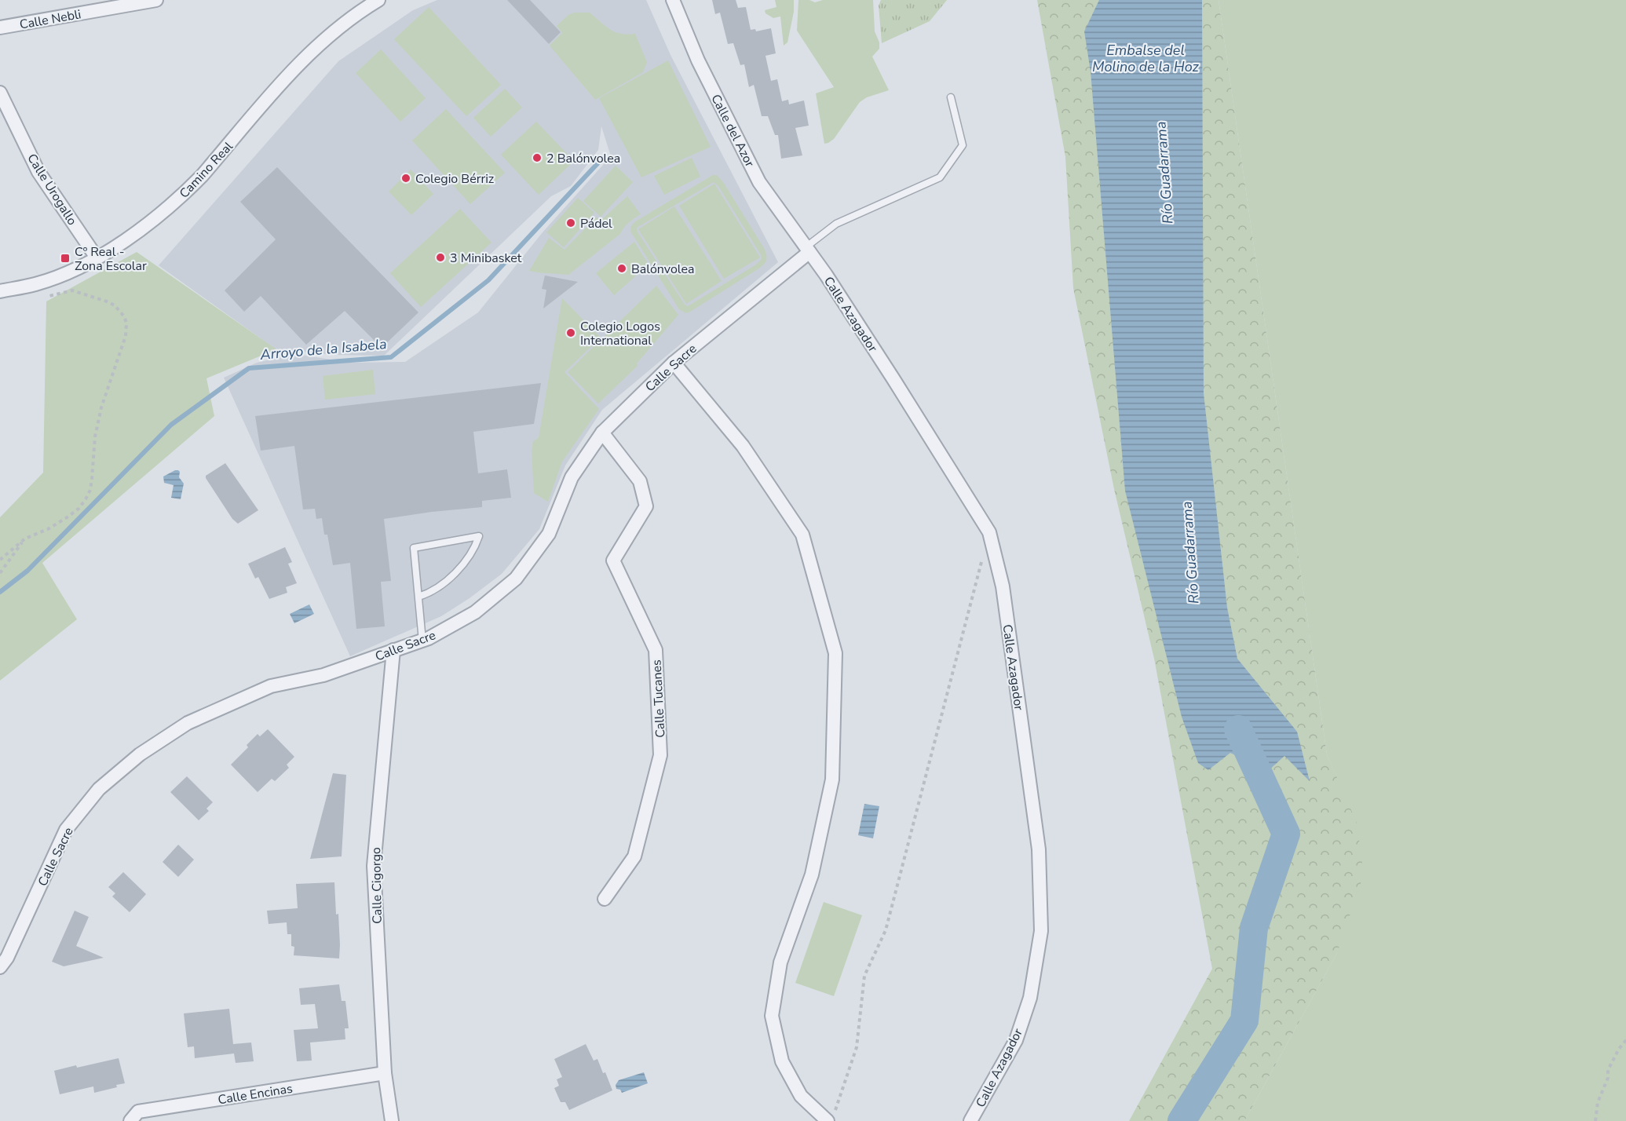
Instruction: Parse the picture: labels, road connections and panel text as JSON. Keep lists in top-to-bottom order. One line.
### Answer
{"streets":{"street":["Calle Nebli","Calle del Azor","Camino Real","Calle Urogallo","Calle Azagador","Calle Sacre","Calle Tucanes","Calle Cigorgo","Calle Encinas"]},"crossings":[["Calle del Azor","Calle Azagador"],["Calle del Azor","Calle Sacre"],["Camino Real","Calle Urogallo"],["Calle Azagador","Calle Sacre"],["Calle Sacre","Calle Tucanes"],["Calle Sacre","Calle Cigorgo"],["Calle Cigorgo","Calle Encinas"]],"water":["Embalse del Molino de la Hoz","Río Guadarrama","Arroyo de la Isabela"],"places":{"other":["2 Balónvolea","Colegio Bérriz","Pádel","3 Minibasket","Balónvolea","Colegio Logos International"],"transit":["Cº Real - Zona Escolar"]}}
